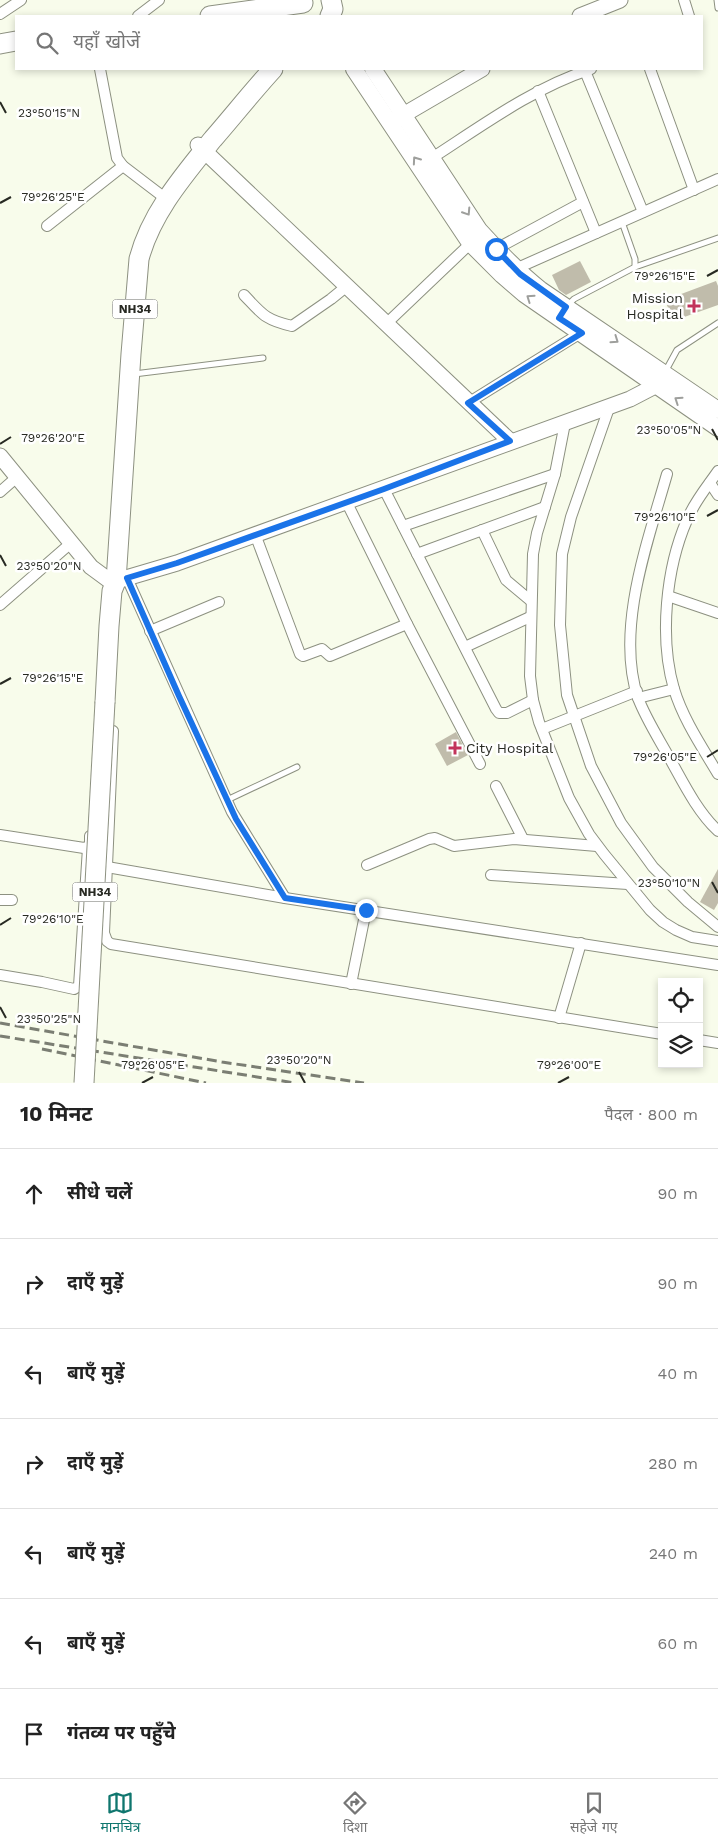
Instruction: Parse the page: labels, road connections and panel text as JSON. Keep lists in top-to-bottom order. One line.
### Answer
{"streets":{"highway":["NH34"]},"places":{"health":["Mission Hospital","City Hospital"]},"page":{"search":"यहाँ खोजें","heading":["10 मिनट","पैदल · 800 m"],"list":[["सीधे चलें","90 m"],["दाएँ मुड़ें","90 m"],["बाएँ मुड़ें","40 m"],["दाएँ मुड़ें","280 m"],["बाएँ मुड़ें","240 m"],["बाएँ मुड़ें","60 m"],"गंतव्य पर पहुँचे"],"nav":["मानचित्र","दिशा","सहेजे गए"]},"coordinates":["23°50'15\"N","79°26'25\"E","79°26'15\"E","23°50'05\"N","79°26'20\"E","79°26'10\"E","23°50'20\"N","79°26'05\"E","23°50'10\"N","23°50'25\"N","79°26'00\"E"]}
